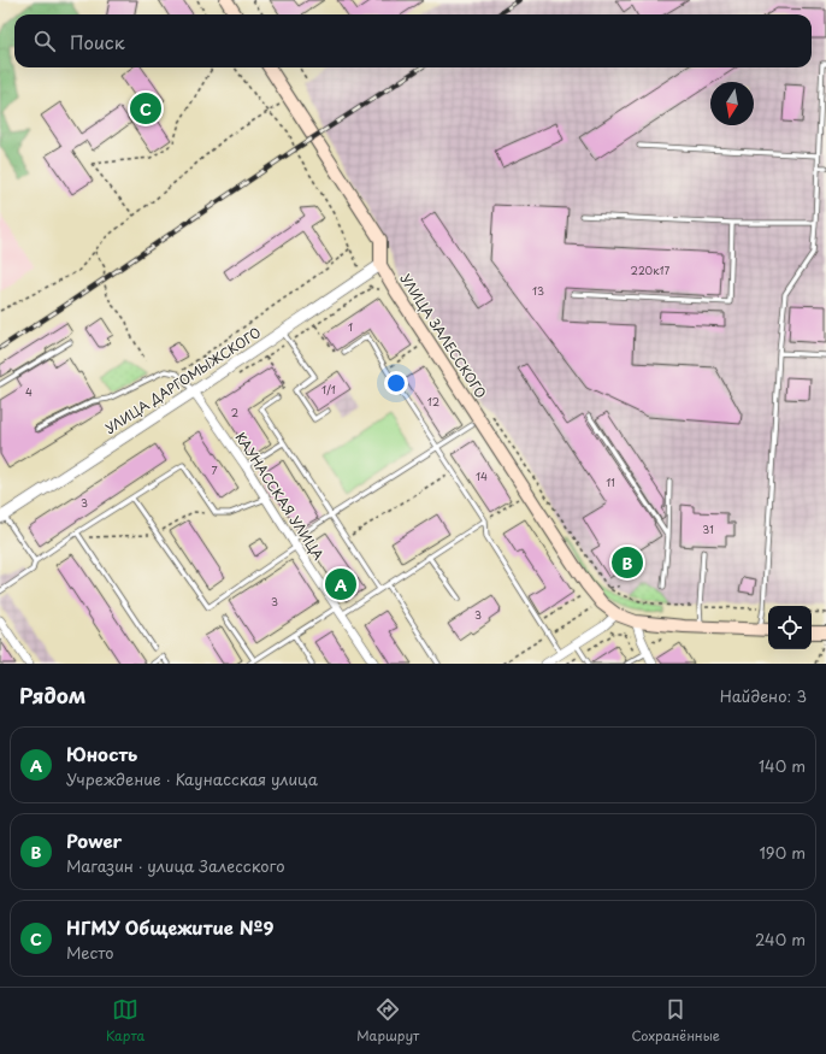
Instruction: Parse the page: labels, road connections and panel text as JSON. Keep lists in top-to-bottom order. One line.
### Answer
{"streets":{"main road":["УЛИЦА ЗАЛЕССКОГО"],"street":["УЛИЦА ДАРГОМЫЖСКОГО","КАУНАССКАЯ УЛИЦА"]},"crossings":[["УЛИЦА ЗАЛЕССКОГО","УЛИЦА ДАРГОМЫЖСКОГО"],["УЛИЦА ДАРГОМЫЖСКОГО","КАУНАССКАЯ УЛИЦА"]],"house_numbers":["220к17","13","1","1/1","4","12","2","7","14","11","3","31","3","3"],"north":"bottom","page":{"search":"Поиск","pins":["C","B","A"],"heading":["Рядом","Найдено: 3"],"list":[{"mark":"A","name":"Юность","note":"Учреждение · Каунасская улица","value":"140 m"},{"mark":"B","name":"Power","note":"Магазин · улица Залесского","value":"190 m"},{"mark":"C","name":"НГМУ Общежитие №9","note":"Место","value":"240 m"}],"nav":["Карта","Маршрут","Сохранённые"]}}
